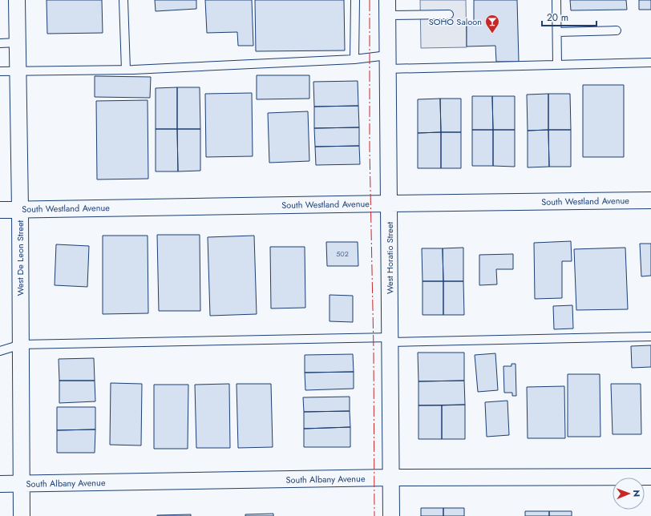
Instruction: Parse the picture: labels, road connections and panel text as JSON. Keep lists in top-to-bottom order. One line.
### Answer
{"streets":{"street":["South Westland Avenue","West De Leon Street","West Horatio Street","South Albany Avenue"]},"crossings":[["South Westland Avenue","West De Leon Street"],["South Westland Avenue","West Horatio Street"],["West De Leon Street","South Albany Avenue"],["West Horatio Street","South Albany Avenue"]],"places":{"bar":["SOHO Saloon"]},"house_numbers":["502"],"scale_bar":"20 m","north":"right"}
